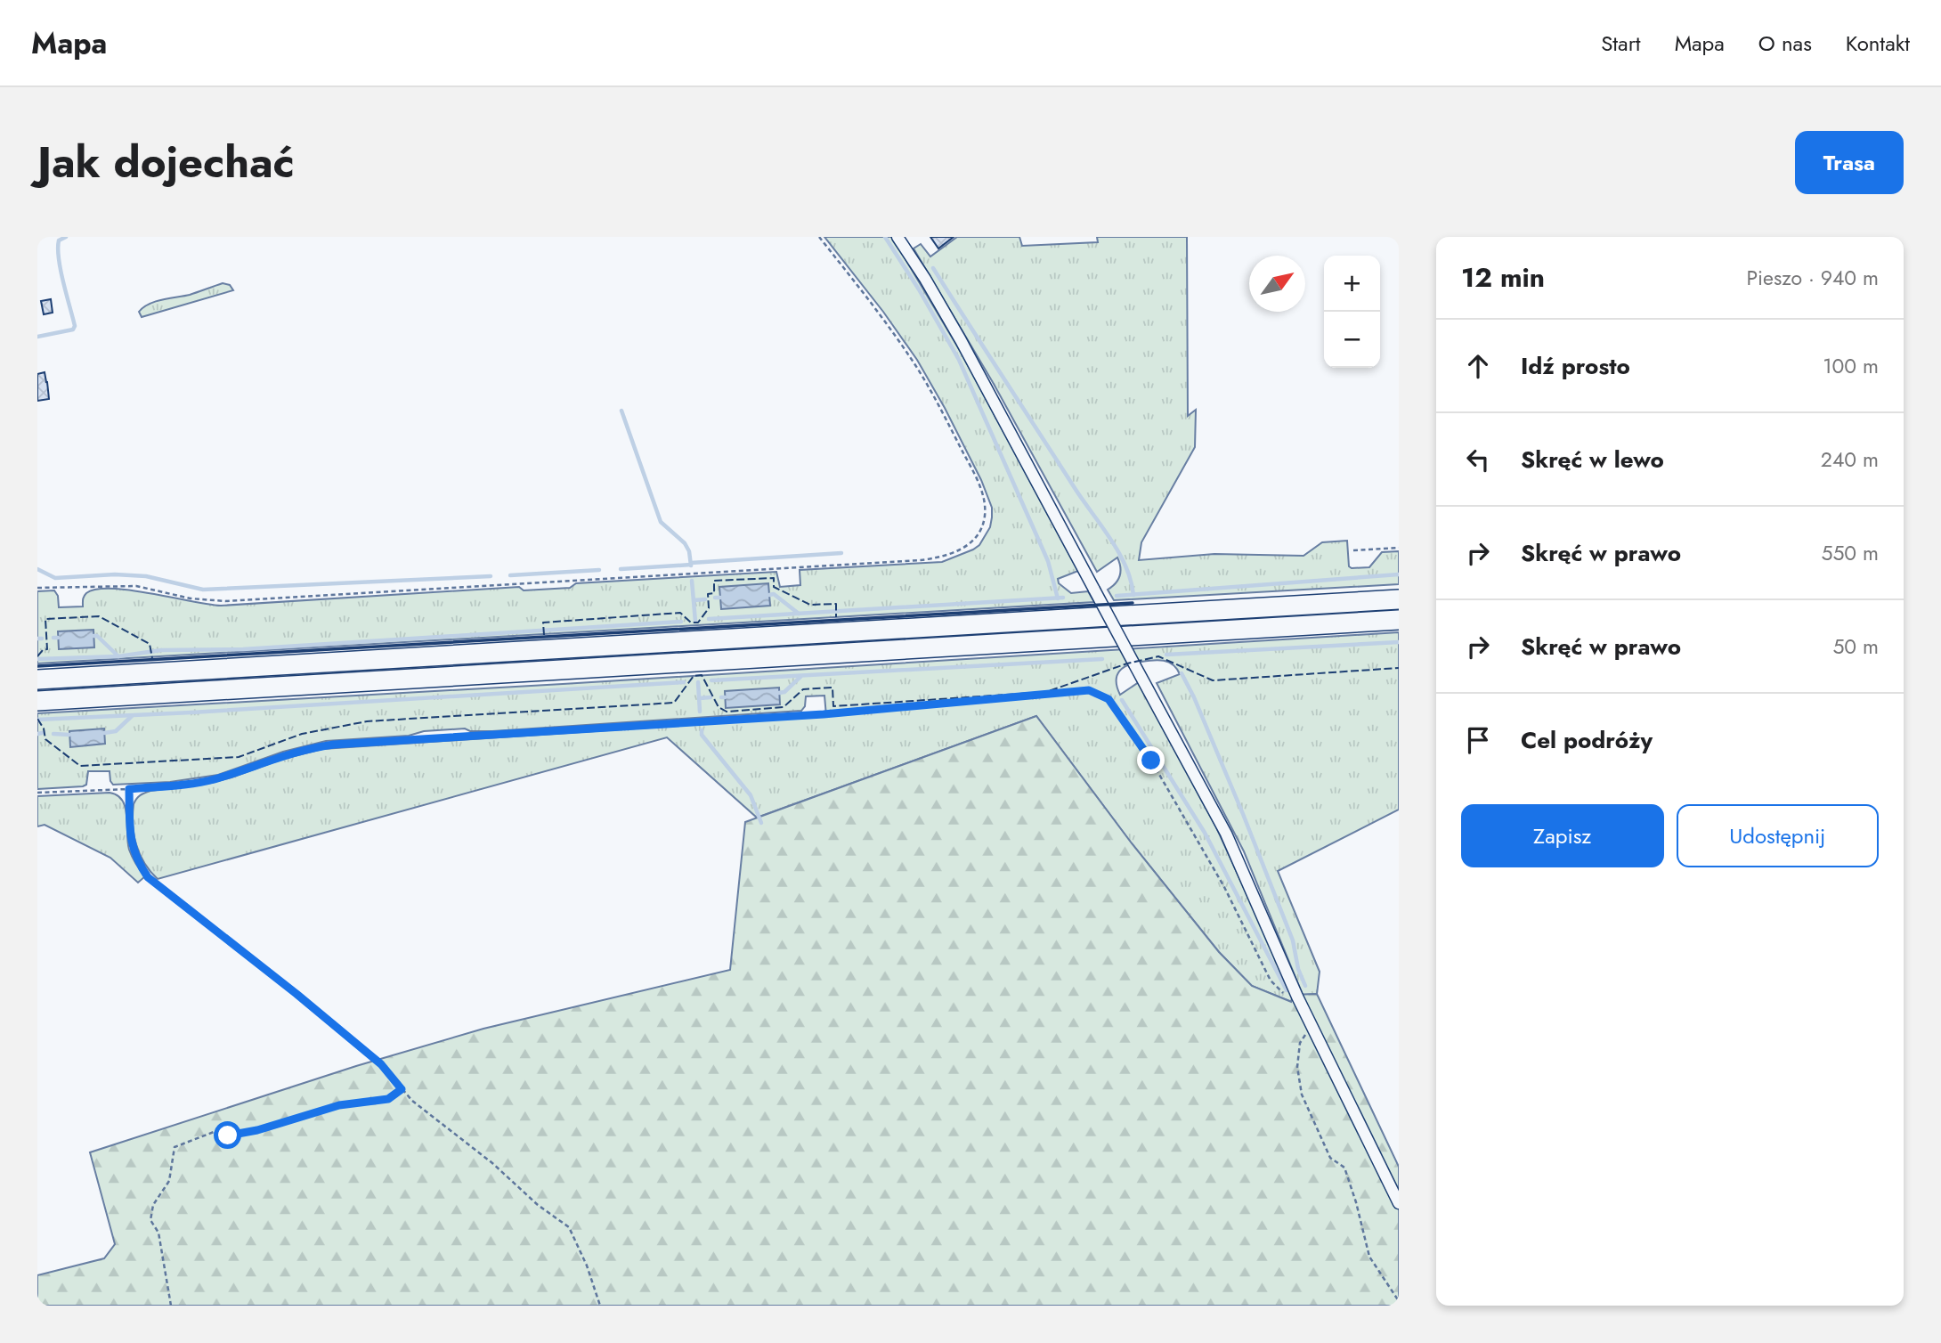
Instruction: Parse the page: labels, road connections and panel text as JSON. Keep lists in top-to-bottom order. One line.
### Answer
{"north":"top right","page":{"header":"Mapa","nav":["Start","Mapa","O nas","Kontakt"],"title":"Jak dojechać","buttons":["Trasa",["Zapisz","Udostępnij"]],"heading":["12 min","Pieszo · 940 m"],"map_buttons":["+","−"],"list":[["Idź prosto","100 m"],["Skręć w lewo","240 m"],["Skręć w prawo","550 m"],["Skręć w prawo","50 m"],"Cel podróży"]}}
